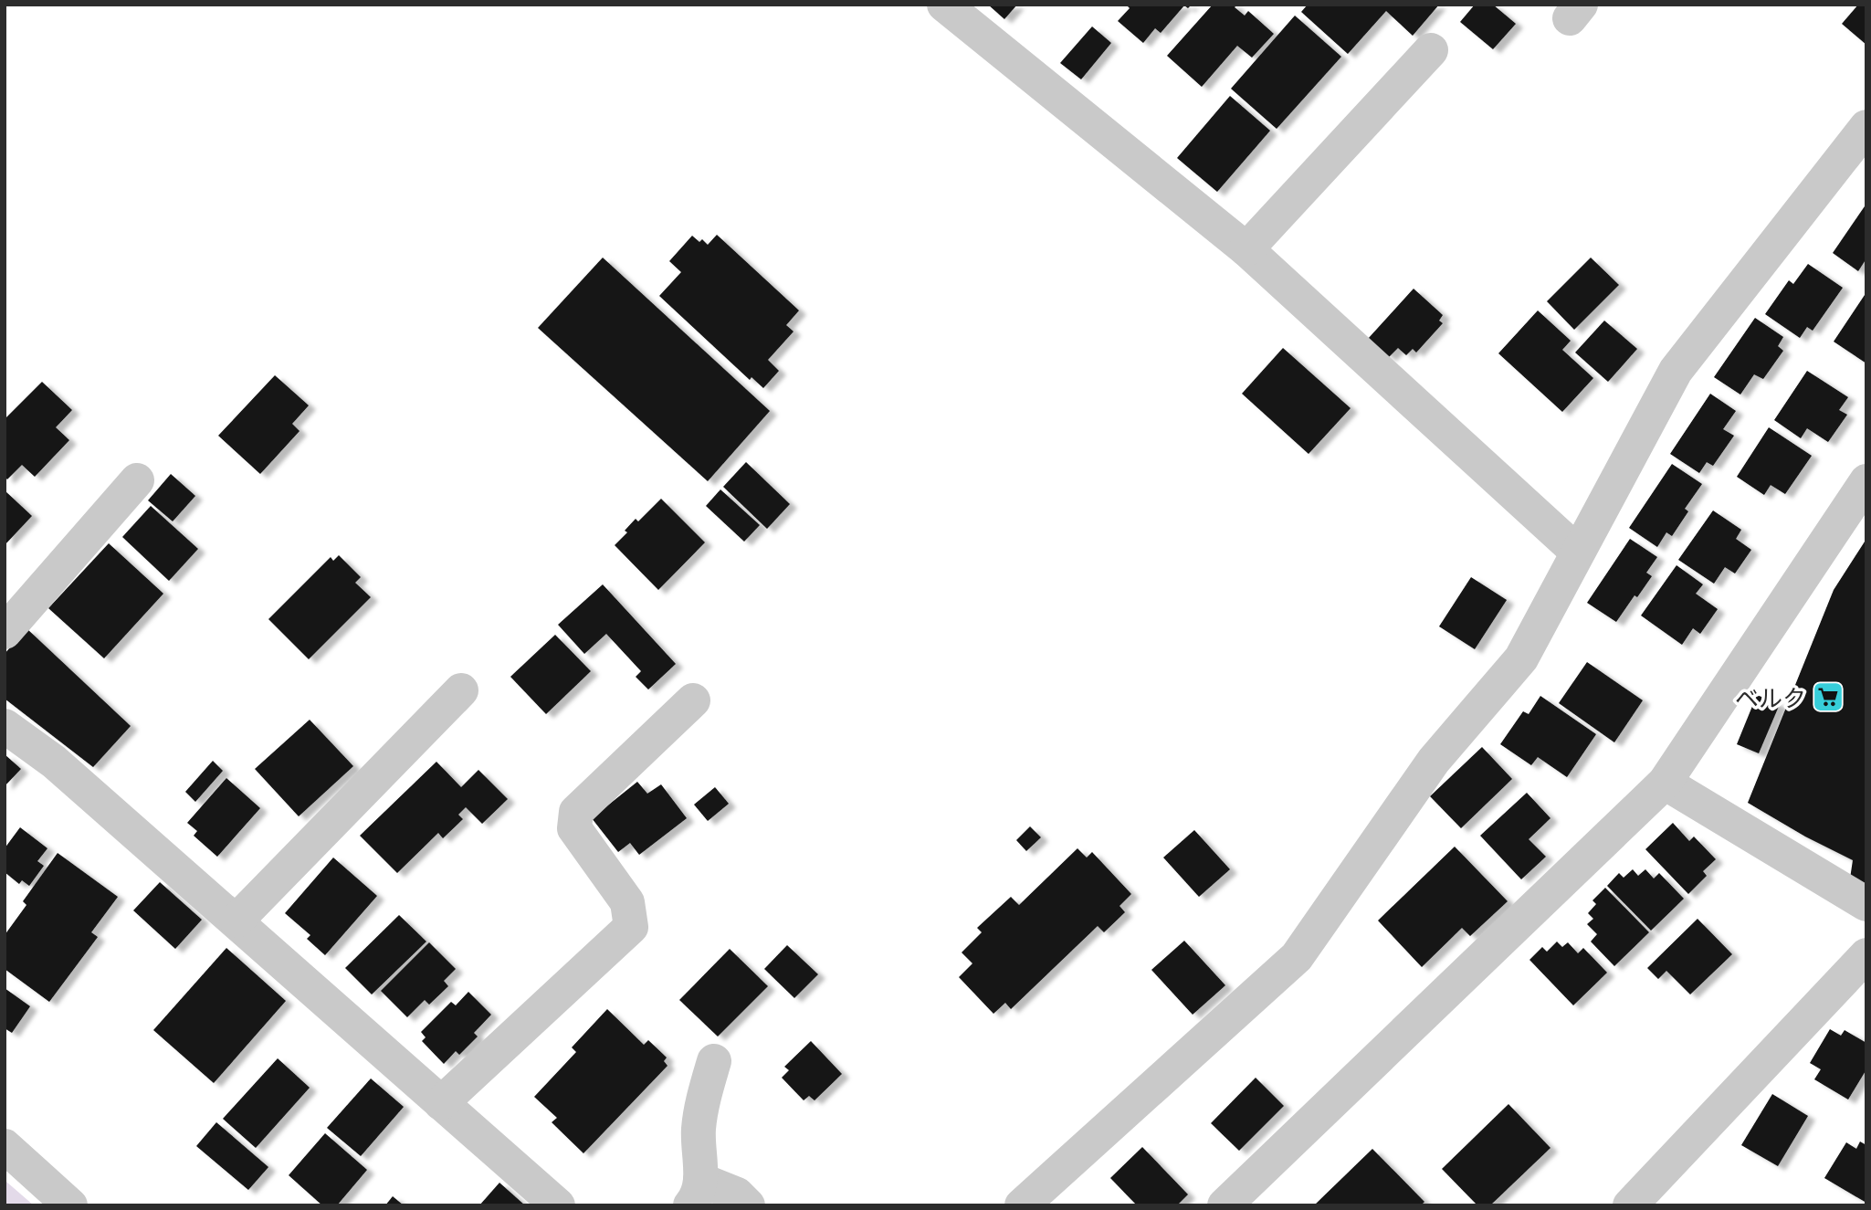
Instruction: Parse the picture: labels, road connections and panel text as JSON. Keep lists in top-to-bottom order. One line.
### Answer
{"places":{"supermarket":["ベルク"]}}
